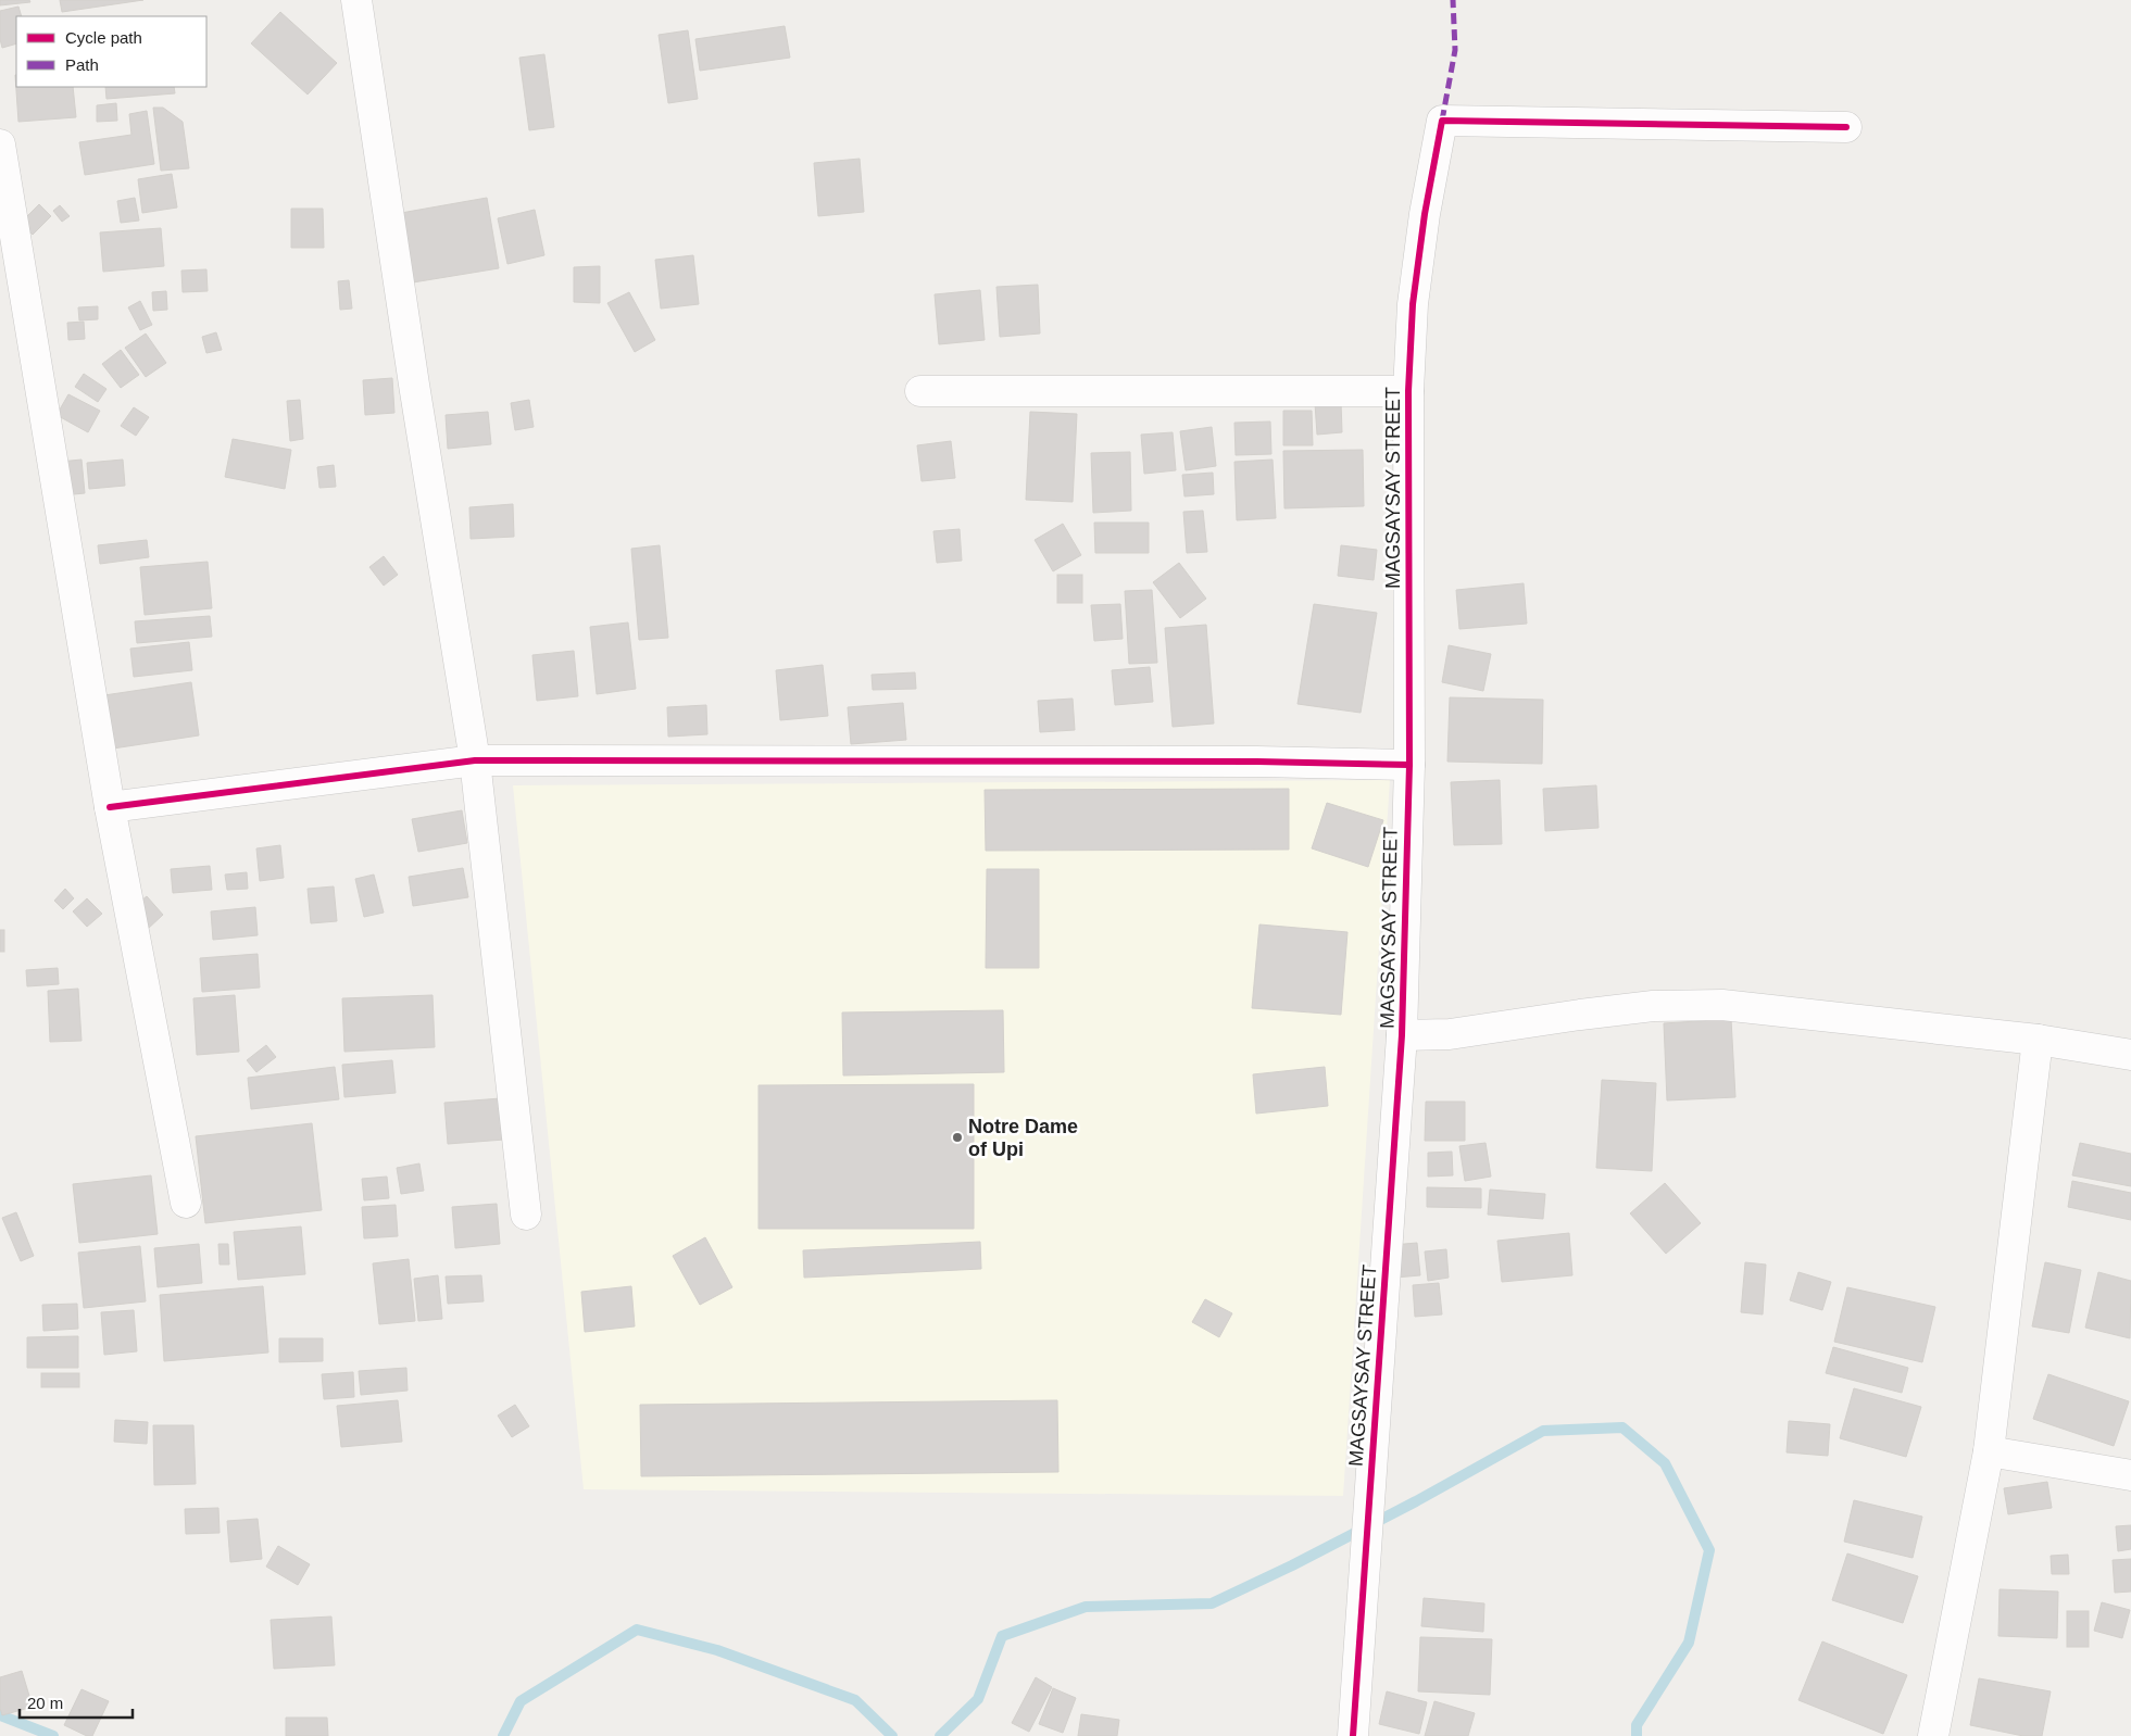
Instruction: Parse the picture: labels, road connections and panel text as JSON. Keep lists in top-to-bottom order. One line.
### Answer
{"streets":{"street":["MAGSAYSAY STREET"]},"places":["Notre Dame of Upi"],"legend":["Cycle path","Path"],"scale_bar":"20 m"}
